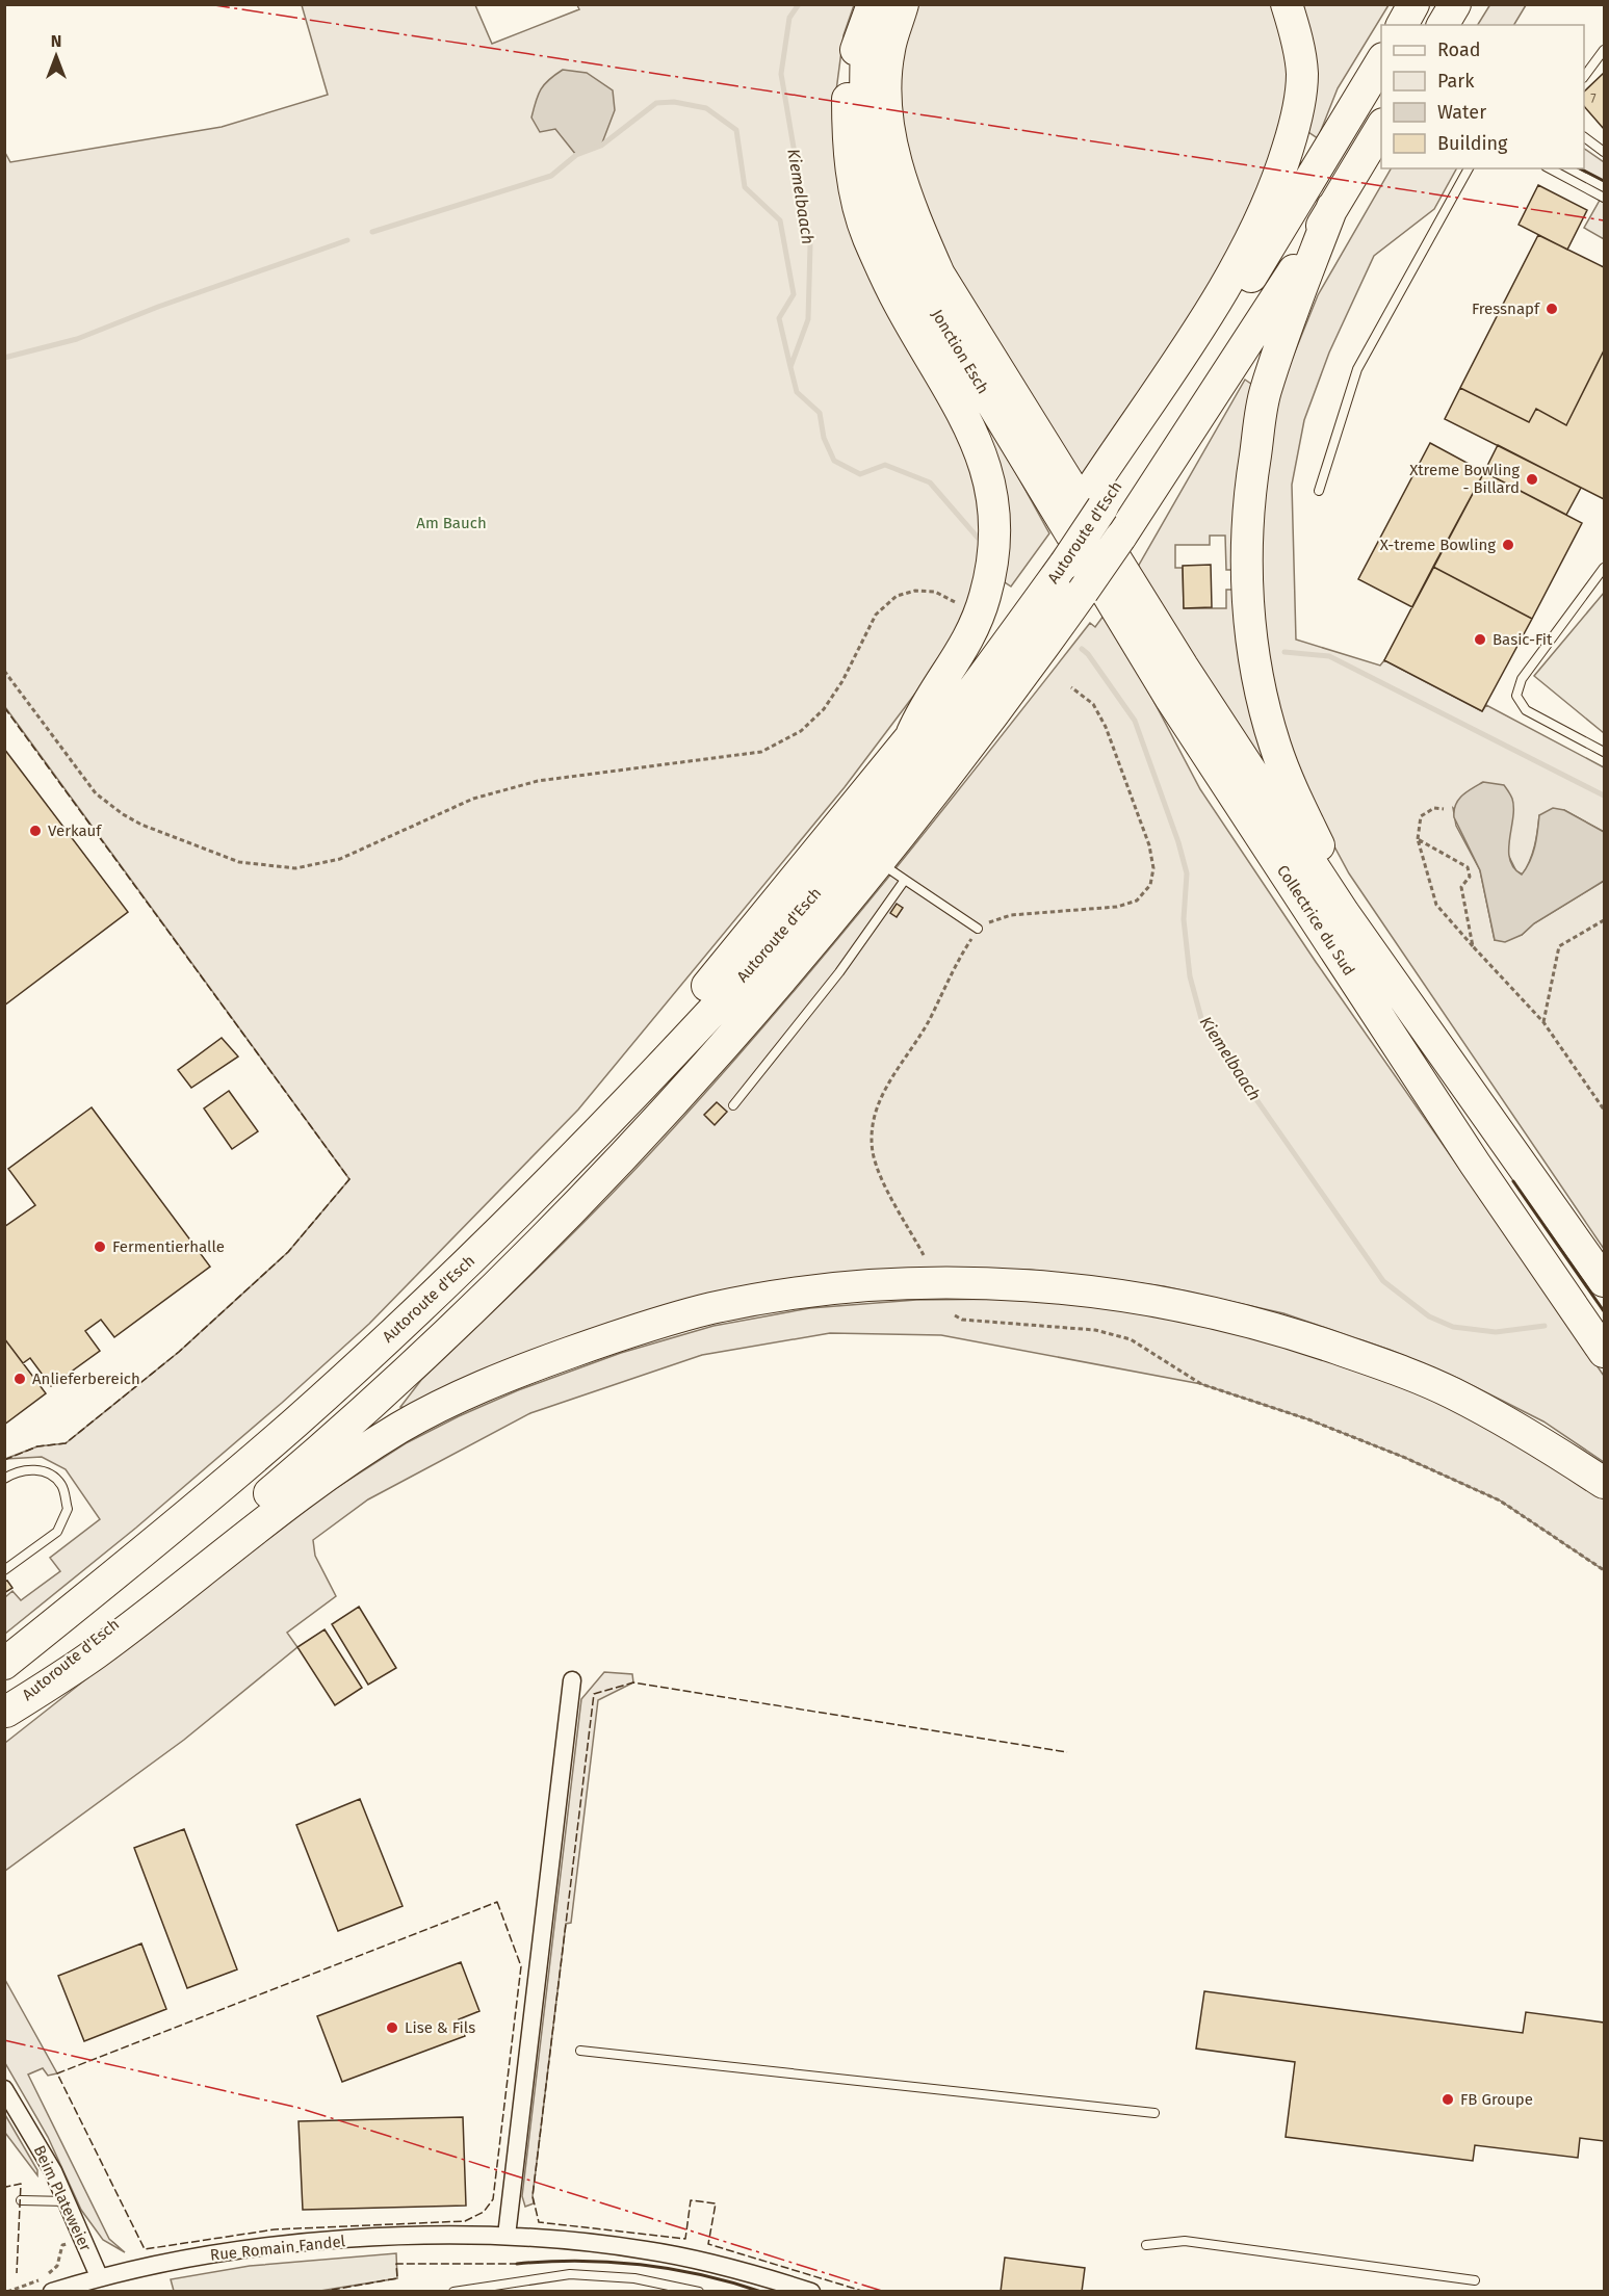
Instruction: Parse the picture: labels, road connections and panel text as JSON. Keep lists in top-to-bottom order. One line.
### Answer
{"streets":{"highway":["Jonction Esch","Autoroute d'Esch","Collectrice du Sud"],"street":["Beim Plateweier","Rue Romain Fandel"]},"crossings":[["Jonction Esch","Collectrice du Sud"],["Beim Plateweier","Rue Romain Fandel"]],"water":["Kiemelbaach"],"parks":["Am Bauch"],"places":["Fressnapf","Xtreme Bowling - Billard","X-treme Bowling","Basic-Fit","Verkauf","Fermentierhalle","Anlieferbereich","Lise & Fils","FB Groupe"],"house_numbers":["7"],"legend":["Road","Park","Water","Building"],"north":"top"}
